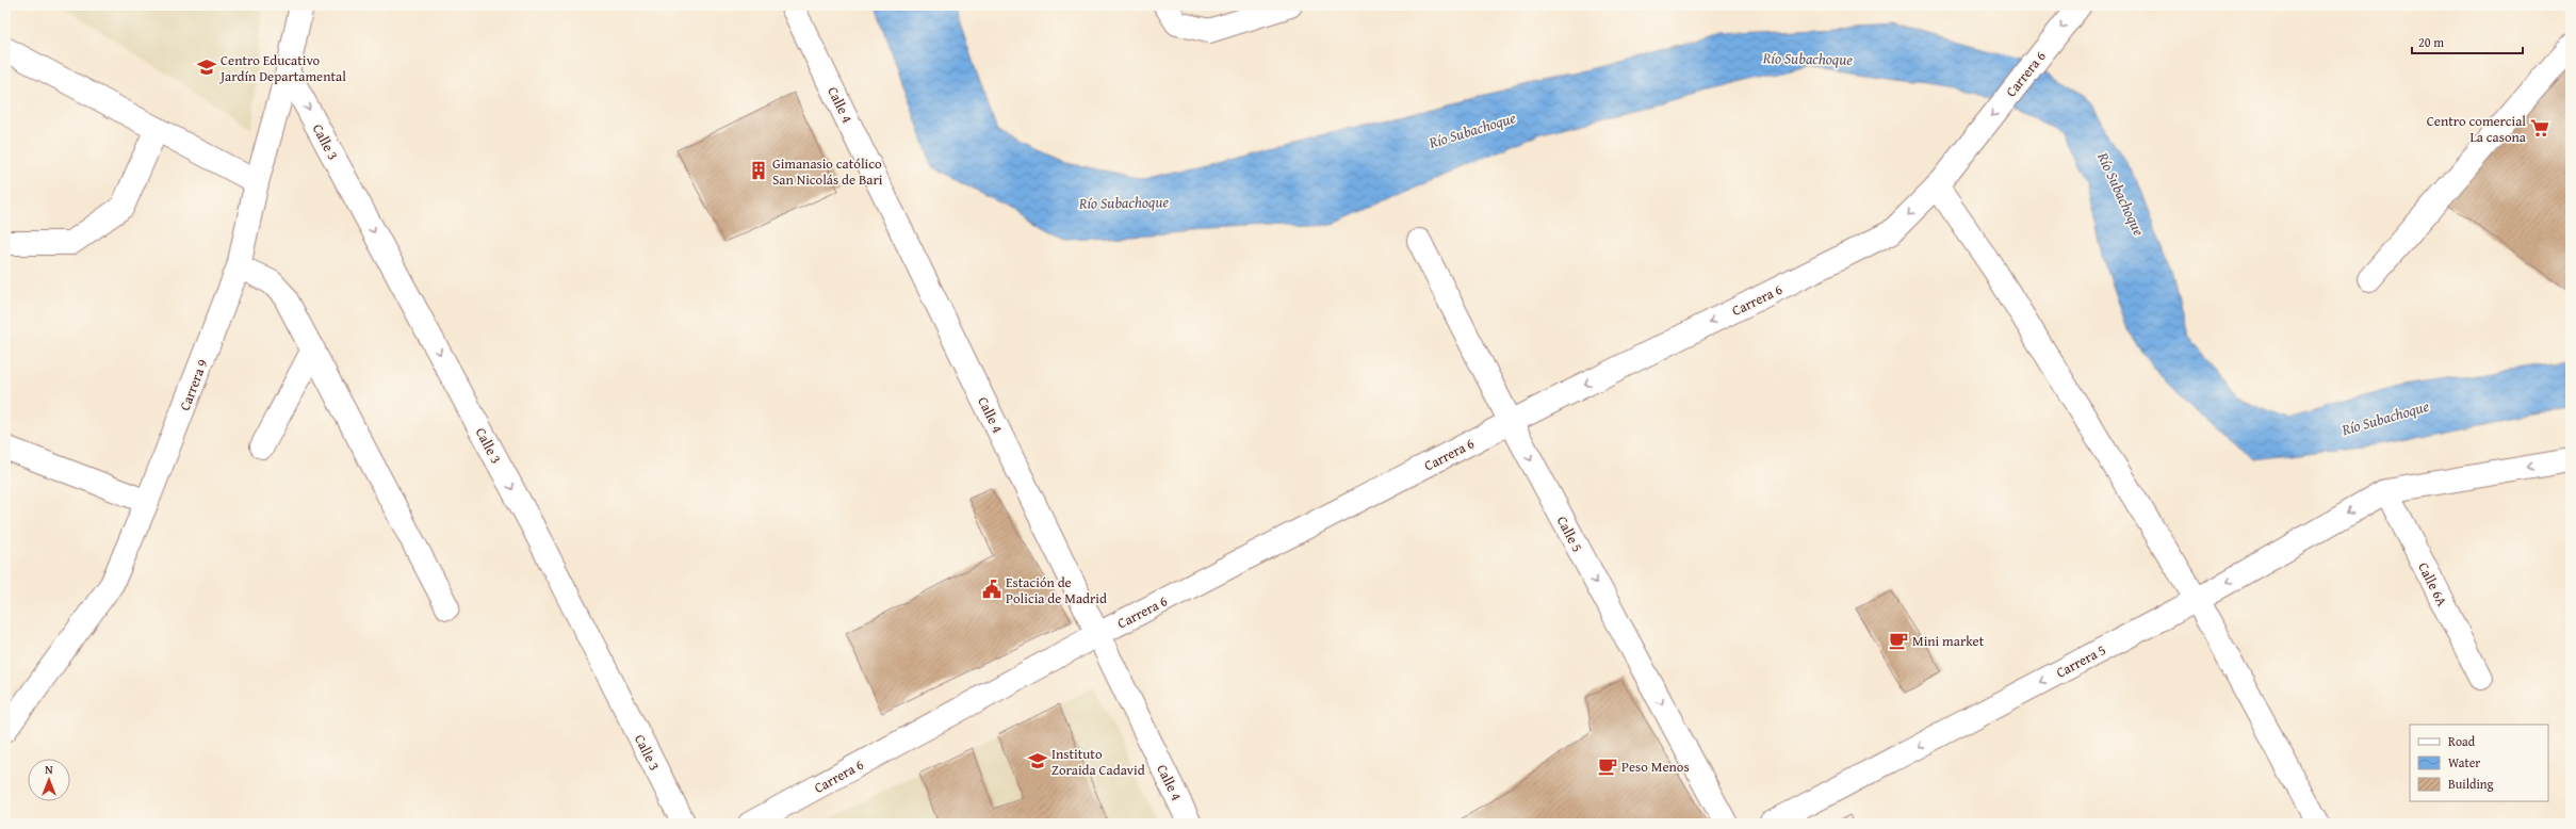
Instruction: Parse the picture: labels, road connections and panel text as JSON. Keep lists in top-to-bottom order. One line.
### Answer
{"streets":{"street":["Carrera 6","Calle 4","Calle 3","Carrera 9","Calle 5","Calle 6A","Carrera 5"]},"crossings":[["Carrera 6","Calle 4"],["Carrera 6","Calle 5"],["Calle 3","Carrera 9"],["Calle 6A","Carrera 5"]],"one_way":["Carrera 6","Calle 5","Carrera 5"],"water":["Río Subachoque"],"places":{"school or university":["Centro Educativo Jardín Departamental","Instituto Zoraida Cadavid"],"supermarket":["Centro comercial La casona"],"building":["Gimanasio católico San Nicolás de Bari"],"public building":["Estación de Policia de Madrid"],"cafe":["Mini market","Peso Menos"]},"legend":["Road","Water","Building"],"scale_bar":"20 m","north":"top"}
